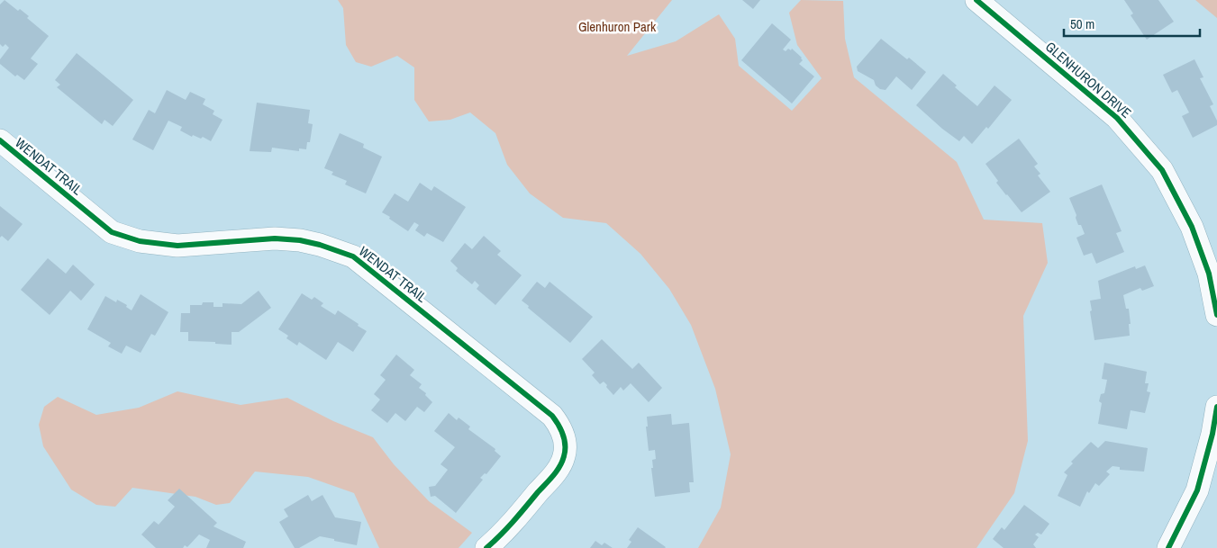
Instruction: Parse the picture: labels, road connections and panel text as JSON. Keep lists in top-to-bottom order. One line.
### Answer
{"streets":{"street":["GLENHURON DRIVE","WENDAT TRAIL"]},"parks":["Glenhuron Park"],"scale_bar":"50 m"}
